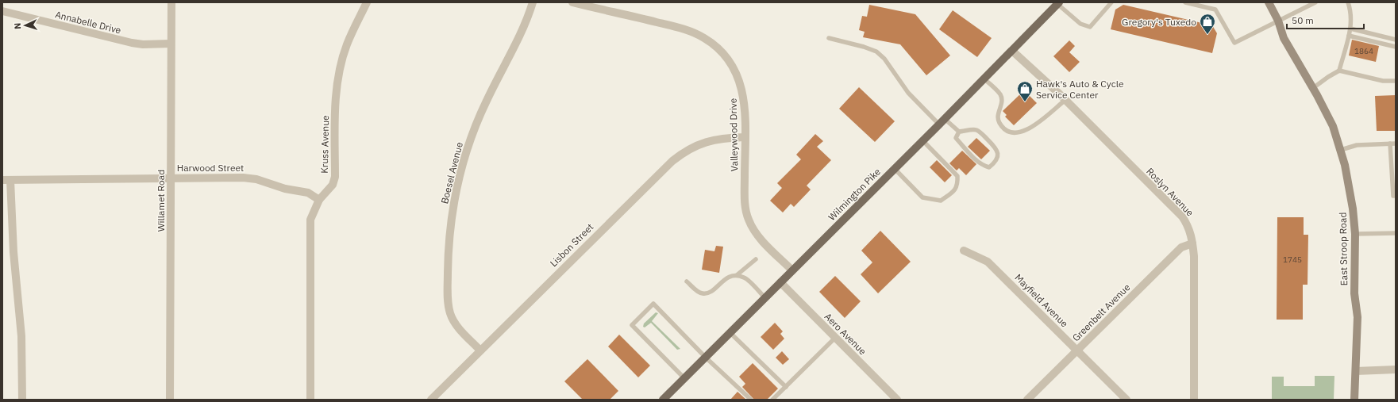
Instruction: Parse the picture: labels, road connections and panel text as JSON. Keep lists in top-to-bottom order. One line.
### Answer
{"streets":{"main road":["Wilmington Pike","East Stroop Road"],"street":["Annabelle Drive","Valleywood Drive","Kruss Avenue","Harwood Street","Boesel Avenue","Roslyn Avenue","Willamet Road","Lisbon Street","Mayfield Avenue","Greenbelt Avenue","Aero Avenue"]},"crossings":[["Annabelle Drive","Willamet Road"],["Valleywood Drive","Wilmington Pike"],["Valleywood Drive","Lisbon Street"],["Kruss Avenue","Harwood Street"],["Harwood Street","Willamet Road"],["Boesel Avenue","Lisbon Street"],["Roslyn Avenue","Wilmington Pike"],["Roslyn Avenue","Greenbelt Avenue"],["Wilmington Pike","Aero Avenue"],["Mayfield Avenue","Greenbelt Avenue"]],"places":{"shop":["Gregory's Tuxedo","Hawk's Auto & Cycle Service Center"]},"house_numbers":["1864","1745"],"scale_bar":"50 m","north":"left"}
